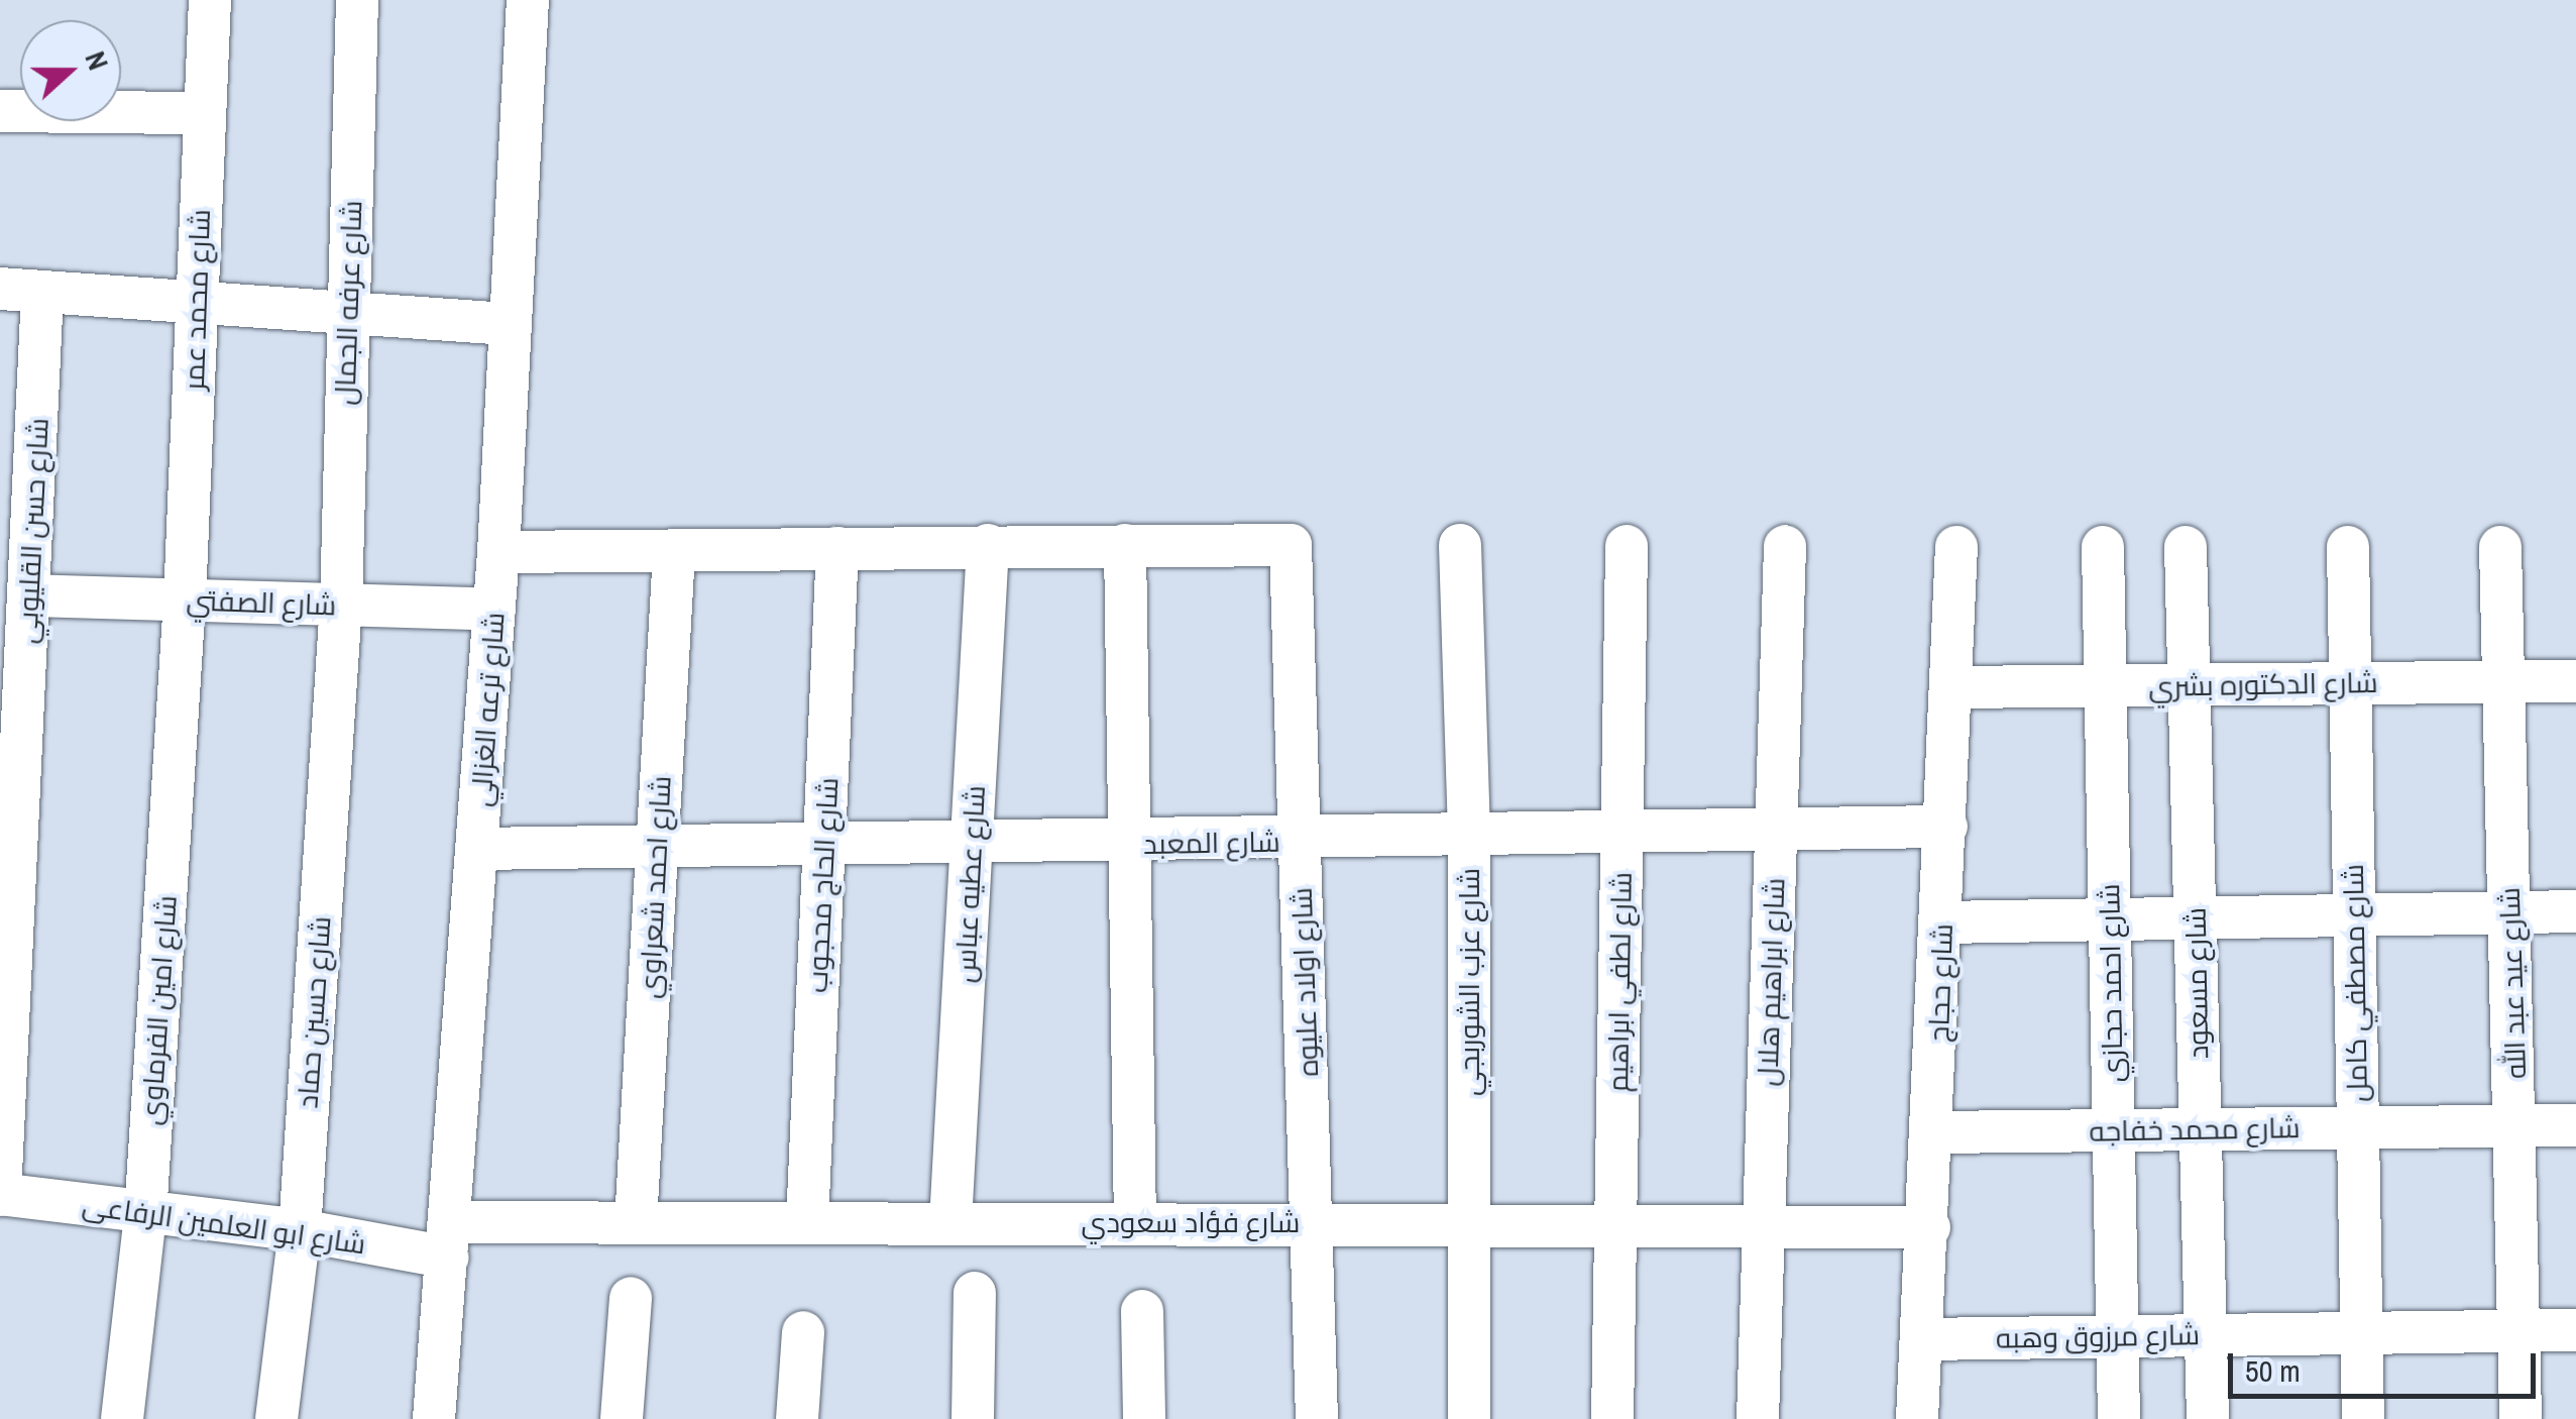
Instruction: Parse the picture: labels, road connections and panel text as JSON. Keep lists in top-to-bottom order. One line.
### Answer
{"streets":{"street":["شارع محمد عمر","شارع عرفه الجمال","شارع حسن القليوبي","شارع الصفتي","شارع الدكتوره بشري","شارع ترعه الغزالي","شارع المعبد","شارع عطيه عباس","شارع الحاج محجوب","شارع احمد شعراوي","شارع اولاد عليوه","شارع عزب الشوربجي","شارع لطفي ابراهيم","شارع ابراهيم هلال","شارع حجاج","شارع احمد حجازي","شارع مسعود","شارع مصطفي كامل","شارع عيد عبد الله","شارع امين الفرماوي","شارع حسين حماد","شارع محمد خفاجه","شارع فؤاد سعودي","شارع ابو العلمين الرفاعى","شارع مرزوق وهبه"]},"crossings":[["شارع محمد عمر","شارع الصفتي"],["شارع محمد عمر","شارع امين الفرماوي"],["شارع عرفه الجمال","شارع الصفتي"],["شارع عرفه الجمال","شارع حسين حماد"],["شارع حسن القليوبي","شارع الصفتي"],["شارع حسن القليوبي","شارع ابو العلمين الرفاعى"],["شارع الصفتي","شارع ترعه الغزالي"],["شارع الصفتي","شارع امين الفرماوي"],["شارع الصفتي","شارع حسين حماد"],["شارع الدكتوره بشري","شارع حجاج"],["شارع الدكتوره بشري","شارع احمد حجازي"],["شارع الدكتوره بشري","شارع مسعود"],["شارع الدكتوره بشري","شارع مصطفي كامل"],["شارع الدكتوره بشري","شارع عيد عبد الله"],["شارع ترعه الغزالي","شارع المعبد"],["شارع ترعه الغزالي","شارع فؤاد سعودي"],["شارع ترعه الغزالي","شارع ابو العلمين الرفاعى"],["شارع المعبد","شارع عطيه عباس"],["شارع المعبد","شارع الحاج محجوب"],["شارع المعبد","شارع احمد شعراوي"],["شارع المعبد","شارع اولاد عليوه"],["شارع المعبد","شارع عزب الشوربجي"],["شارع المعبد","شارع لطفي ابراهيم"],["شارع المعبد","شارع ابراهيم هلال"],["شارع المعبد","شارع حجاج"],["شارع عطيه عباس","شارع فؤاد سعودي"],["شارع الحاج محجوب","شارع فؤاد سعودي"],["شارع احمد شعراوي","شارع فؤاد سعودي"],["شارع اولاد عليوه","شارع فؤاد سعودي"],["شارع عزب الشوربجي","شارع فؤاد سعودي"],["شارع لطفي ابراهيم","شارع فؤاد سعودي"],["شارع ابراهيم هلال","شارع فؤاد سعودي"],["شارع حجاج","شارع محمد خفاجه"],["شارع حجاج","شارع فؤاد سعودي"],["شارع حجاج","شارع مرزوق وهبه"],["شارع احمد حجازي","شارع محمد خفاجه"],["شارع احمد حجازي","شارع مرزوق وهبه"],["شارع مسعود","شارع محمد خفاجه"],["شارع مسعود","شارع مرزوق وهبه"],["شارع مصطفي كامل","شارع محمد خفاجه"],["شارع مصطفي كامل","شارع مرزوق وهبه"],["شارع عيد عبد الله","شارع محمد خفاجه"],["شارع عيد عبد الله","شارع مرزوق وهبه"],["شارع امين الفرماوي","شارع ابو العلمين الرفاعى"],["شارع حسين حماد","شارع ابو العلمين الرفاعى"],["شارع فؤاد سعودي","شارع ابو العلمين الرفاعى"]],"scale_bar":"50 m","north":"right"}
